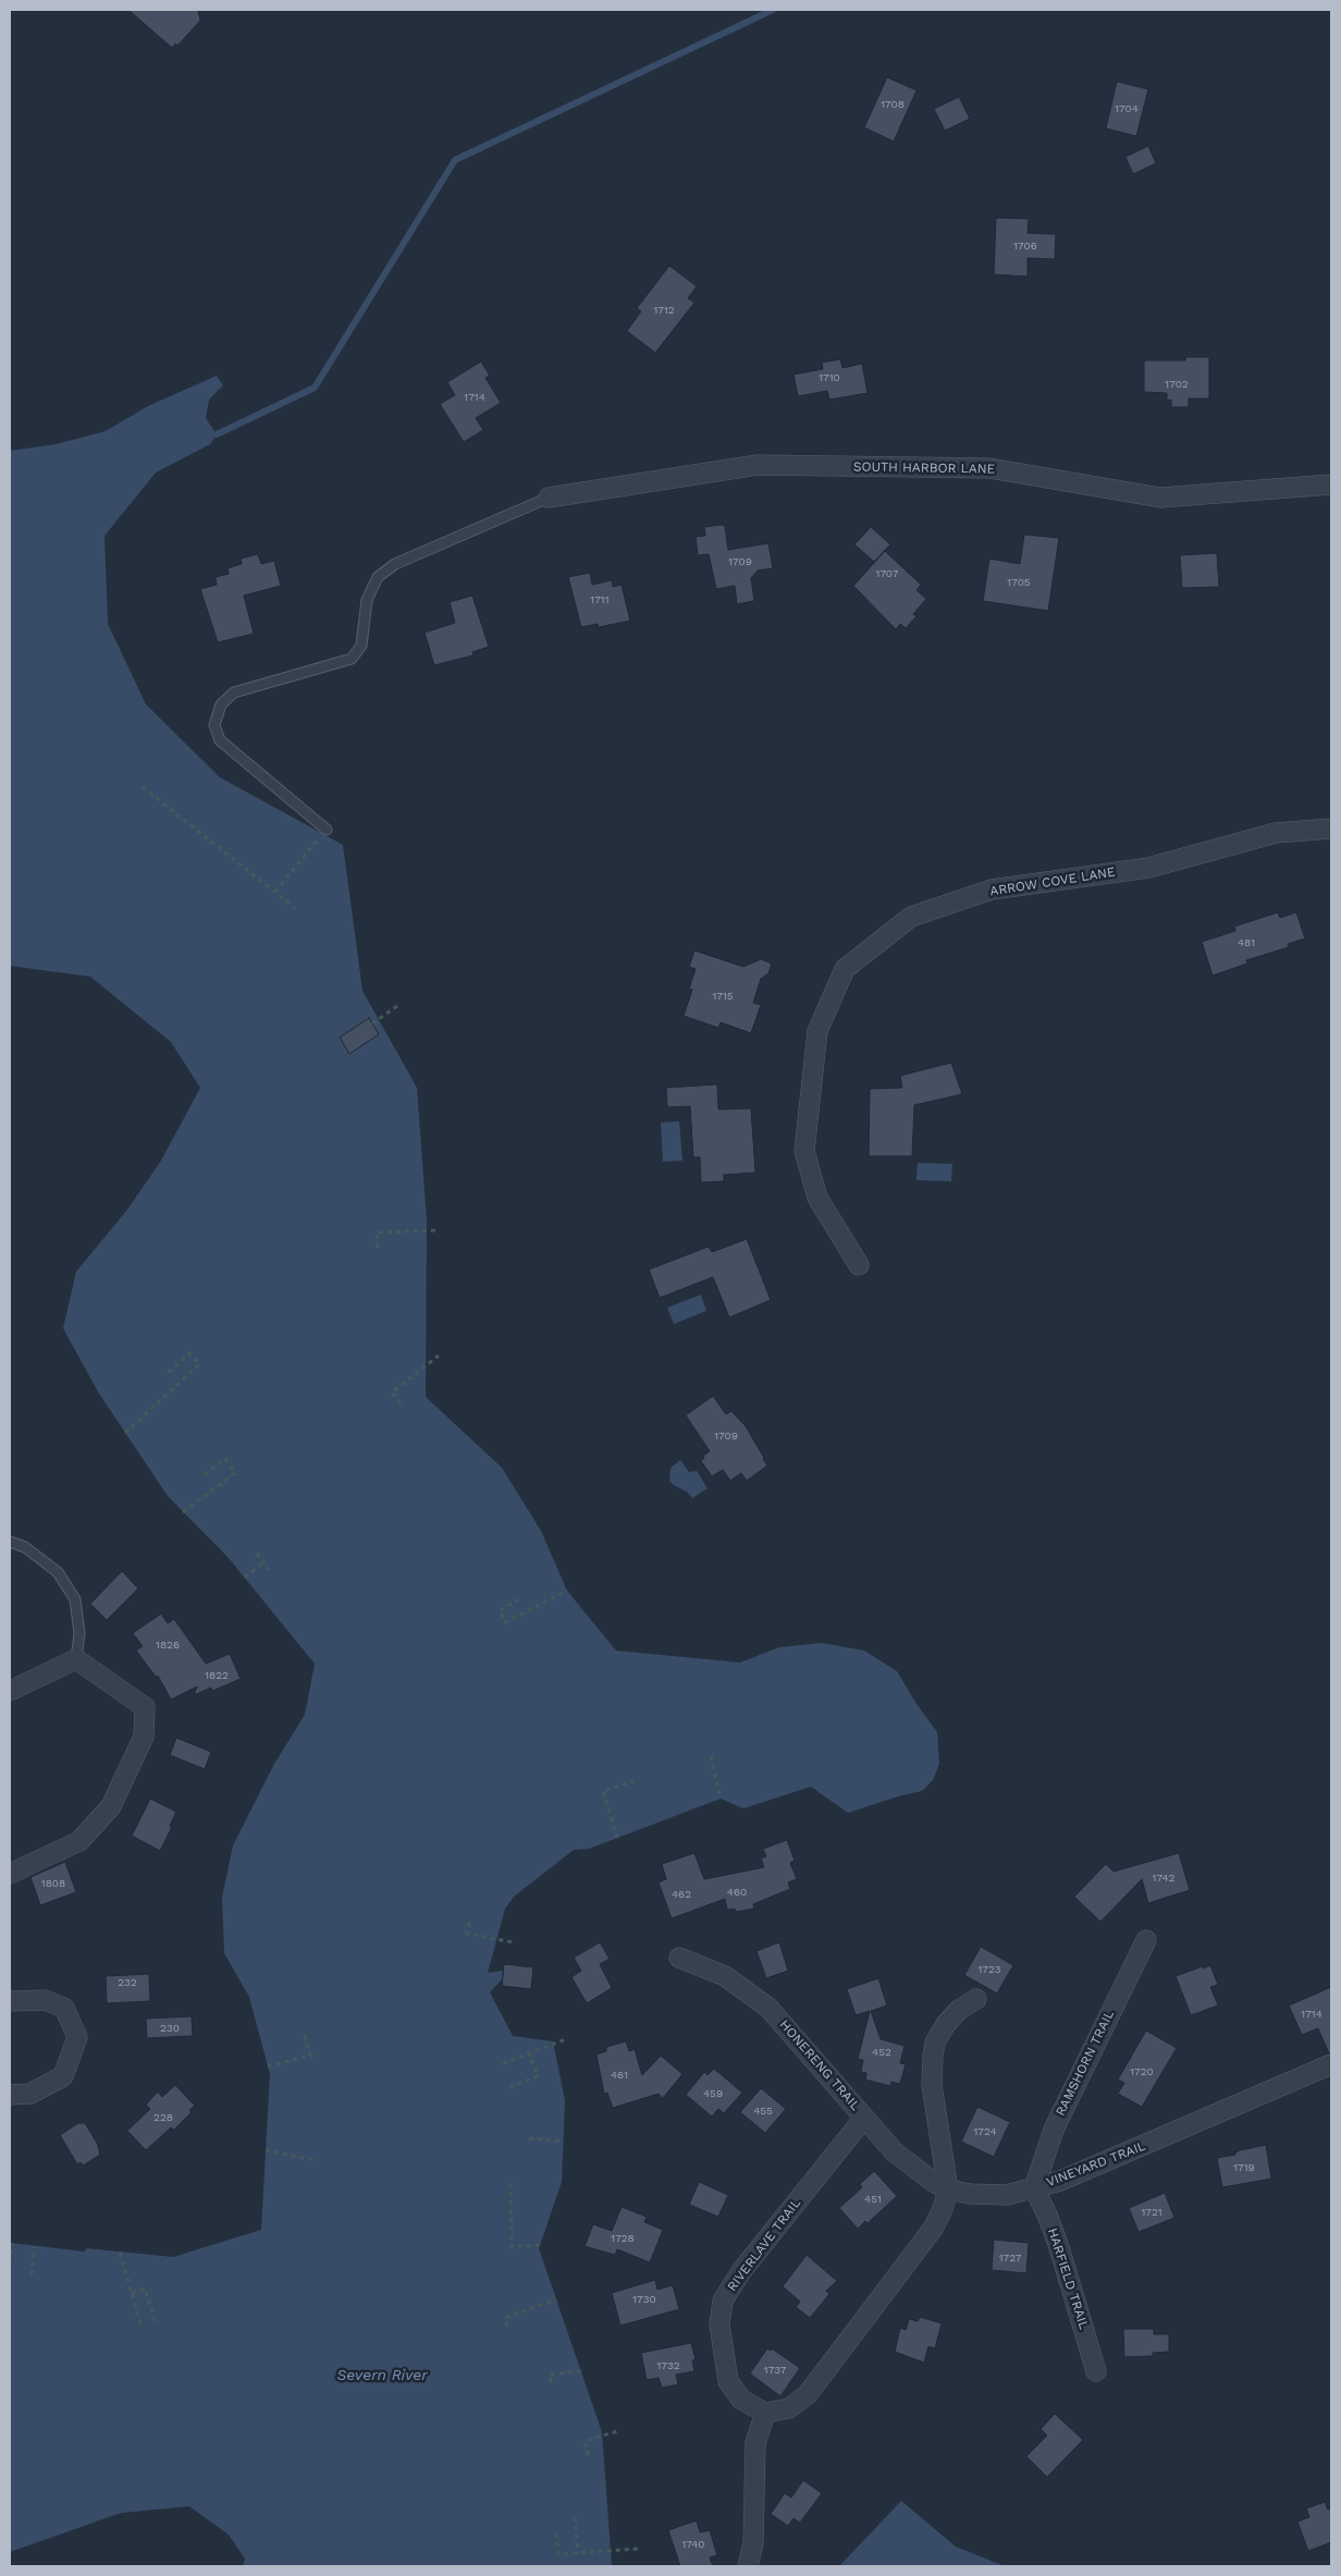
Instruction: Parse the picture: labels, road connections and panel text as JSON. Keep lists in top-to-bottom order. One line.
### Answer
{"streets":{"street":["SOUTH HARBOR LANE","ARROW COVE LANE","RAMSHORN TRAIL","HONERENG TRAIL","VINEYARD TRAIL","RIVERLAVE TRAIL","HARFIELD TRAIL"]},"crossings":[["RAMSHORN TRAIL","VINEYARD TRAIL"],["RAMSHORN TRAIL","HARFIELD TRAIL"],["HONERENG TRAIL","VINEYARD TRAIL"],["HONERENG TRAIL","RIVERLAVE TRAIL"],["VINEYARD TRAIL","HARFIELD TRAIL"]],"water":["Severn River"],"house_numbers":["1708","1704","1706","1712","1710","1702","1714","1709","1707","1705","1711","481","1715","1709","1826","1822","1742","1808","460","462","1723","232","1714","230","452","1720","461","459","455","228","1724","1719","451","1721","1728","1727","1730","1732","1737","1740"]}
